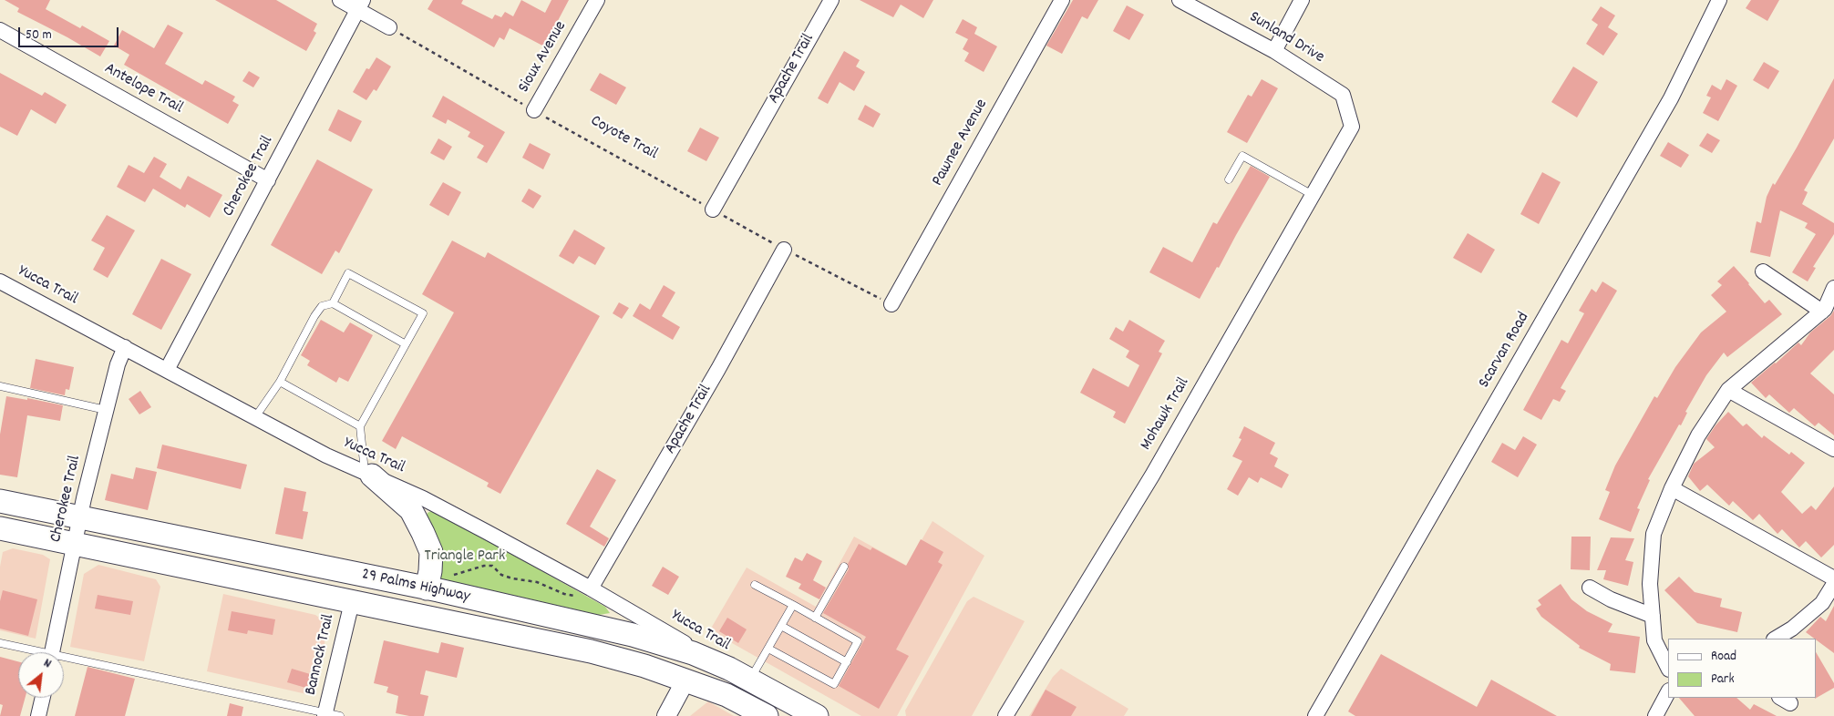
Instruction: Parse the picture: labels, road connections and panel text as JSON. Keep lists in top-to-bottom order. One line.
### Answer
{"streets":{"main road":["29 Palms Highway"],"street":["Sunland Drive","Sioux Avenue","Apache Trail","Antelope Trail","Pawnee Avenue","Cherokee Trail","Yucca Trail","Scarvan Road","Mohawk Trail","Bannock Trail"],"path":["Coyote Trail"]},"crossings":[["Sunland Drive","Mohawk Trail"],["Sioux Avenue","Coyote Trail"],["Apache Trail","Coyote Trail"],["Apache Trail","Yucca Trail"],["Antelope Trail","Cherokee Trail"],["Coyote Trail","Pawnee Avenue"],["Cherokee Trail","Yucca Trail"],["Cherokee Trail","29 Palms Highway"],["Yucca Trail","29 Palms Highway"],["29 Palms Highway","Bannock Trail"]],"parks":["Triangle Park"],"legend":["Road","Park"],"scale_bar":"50 m","north":"top right"}
